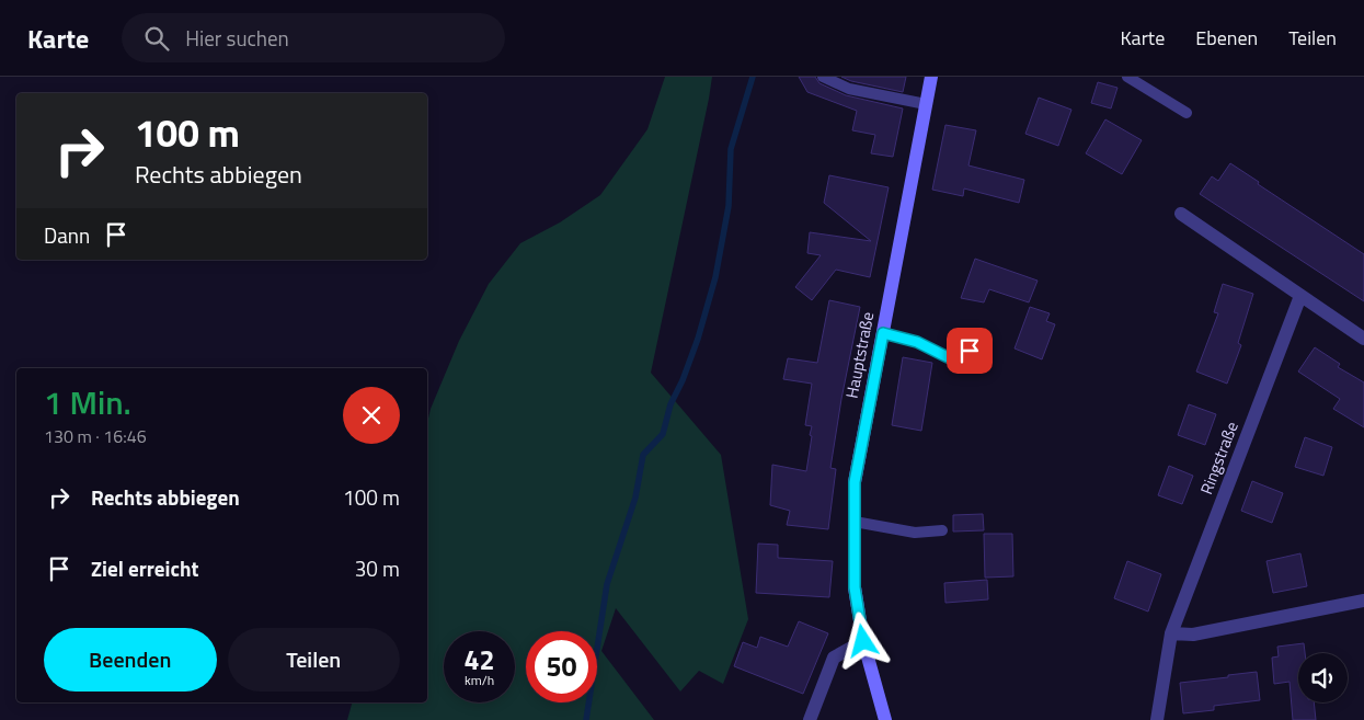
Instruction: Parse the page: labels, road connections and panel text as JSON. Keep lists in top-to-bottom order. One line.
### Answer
{"streets":{"main road":["Hauptstraße"],"street":["Ringstraße"]},"page":{"header":"Karte","search":"Hier suchen","nav":["Karte","Ebenen","Teilen"],"turn":["100 m","Rechts abbiegen"],"then":"Dann","heading":["1 Min.","130 m · 16:46"],"list":[{"name":"Rechts abbiegen","value":"100 m"},{"name":"Ziel erreicht","value":"30 m"}],"buttons":["Beenden","Teilen"],"speed":"42 km/h","limit":"50"}}
